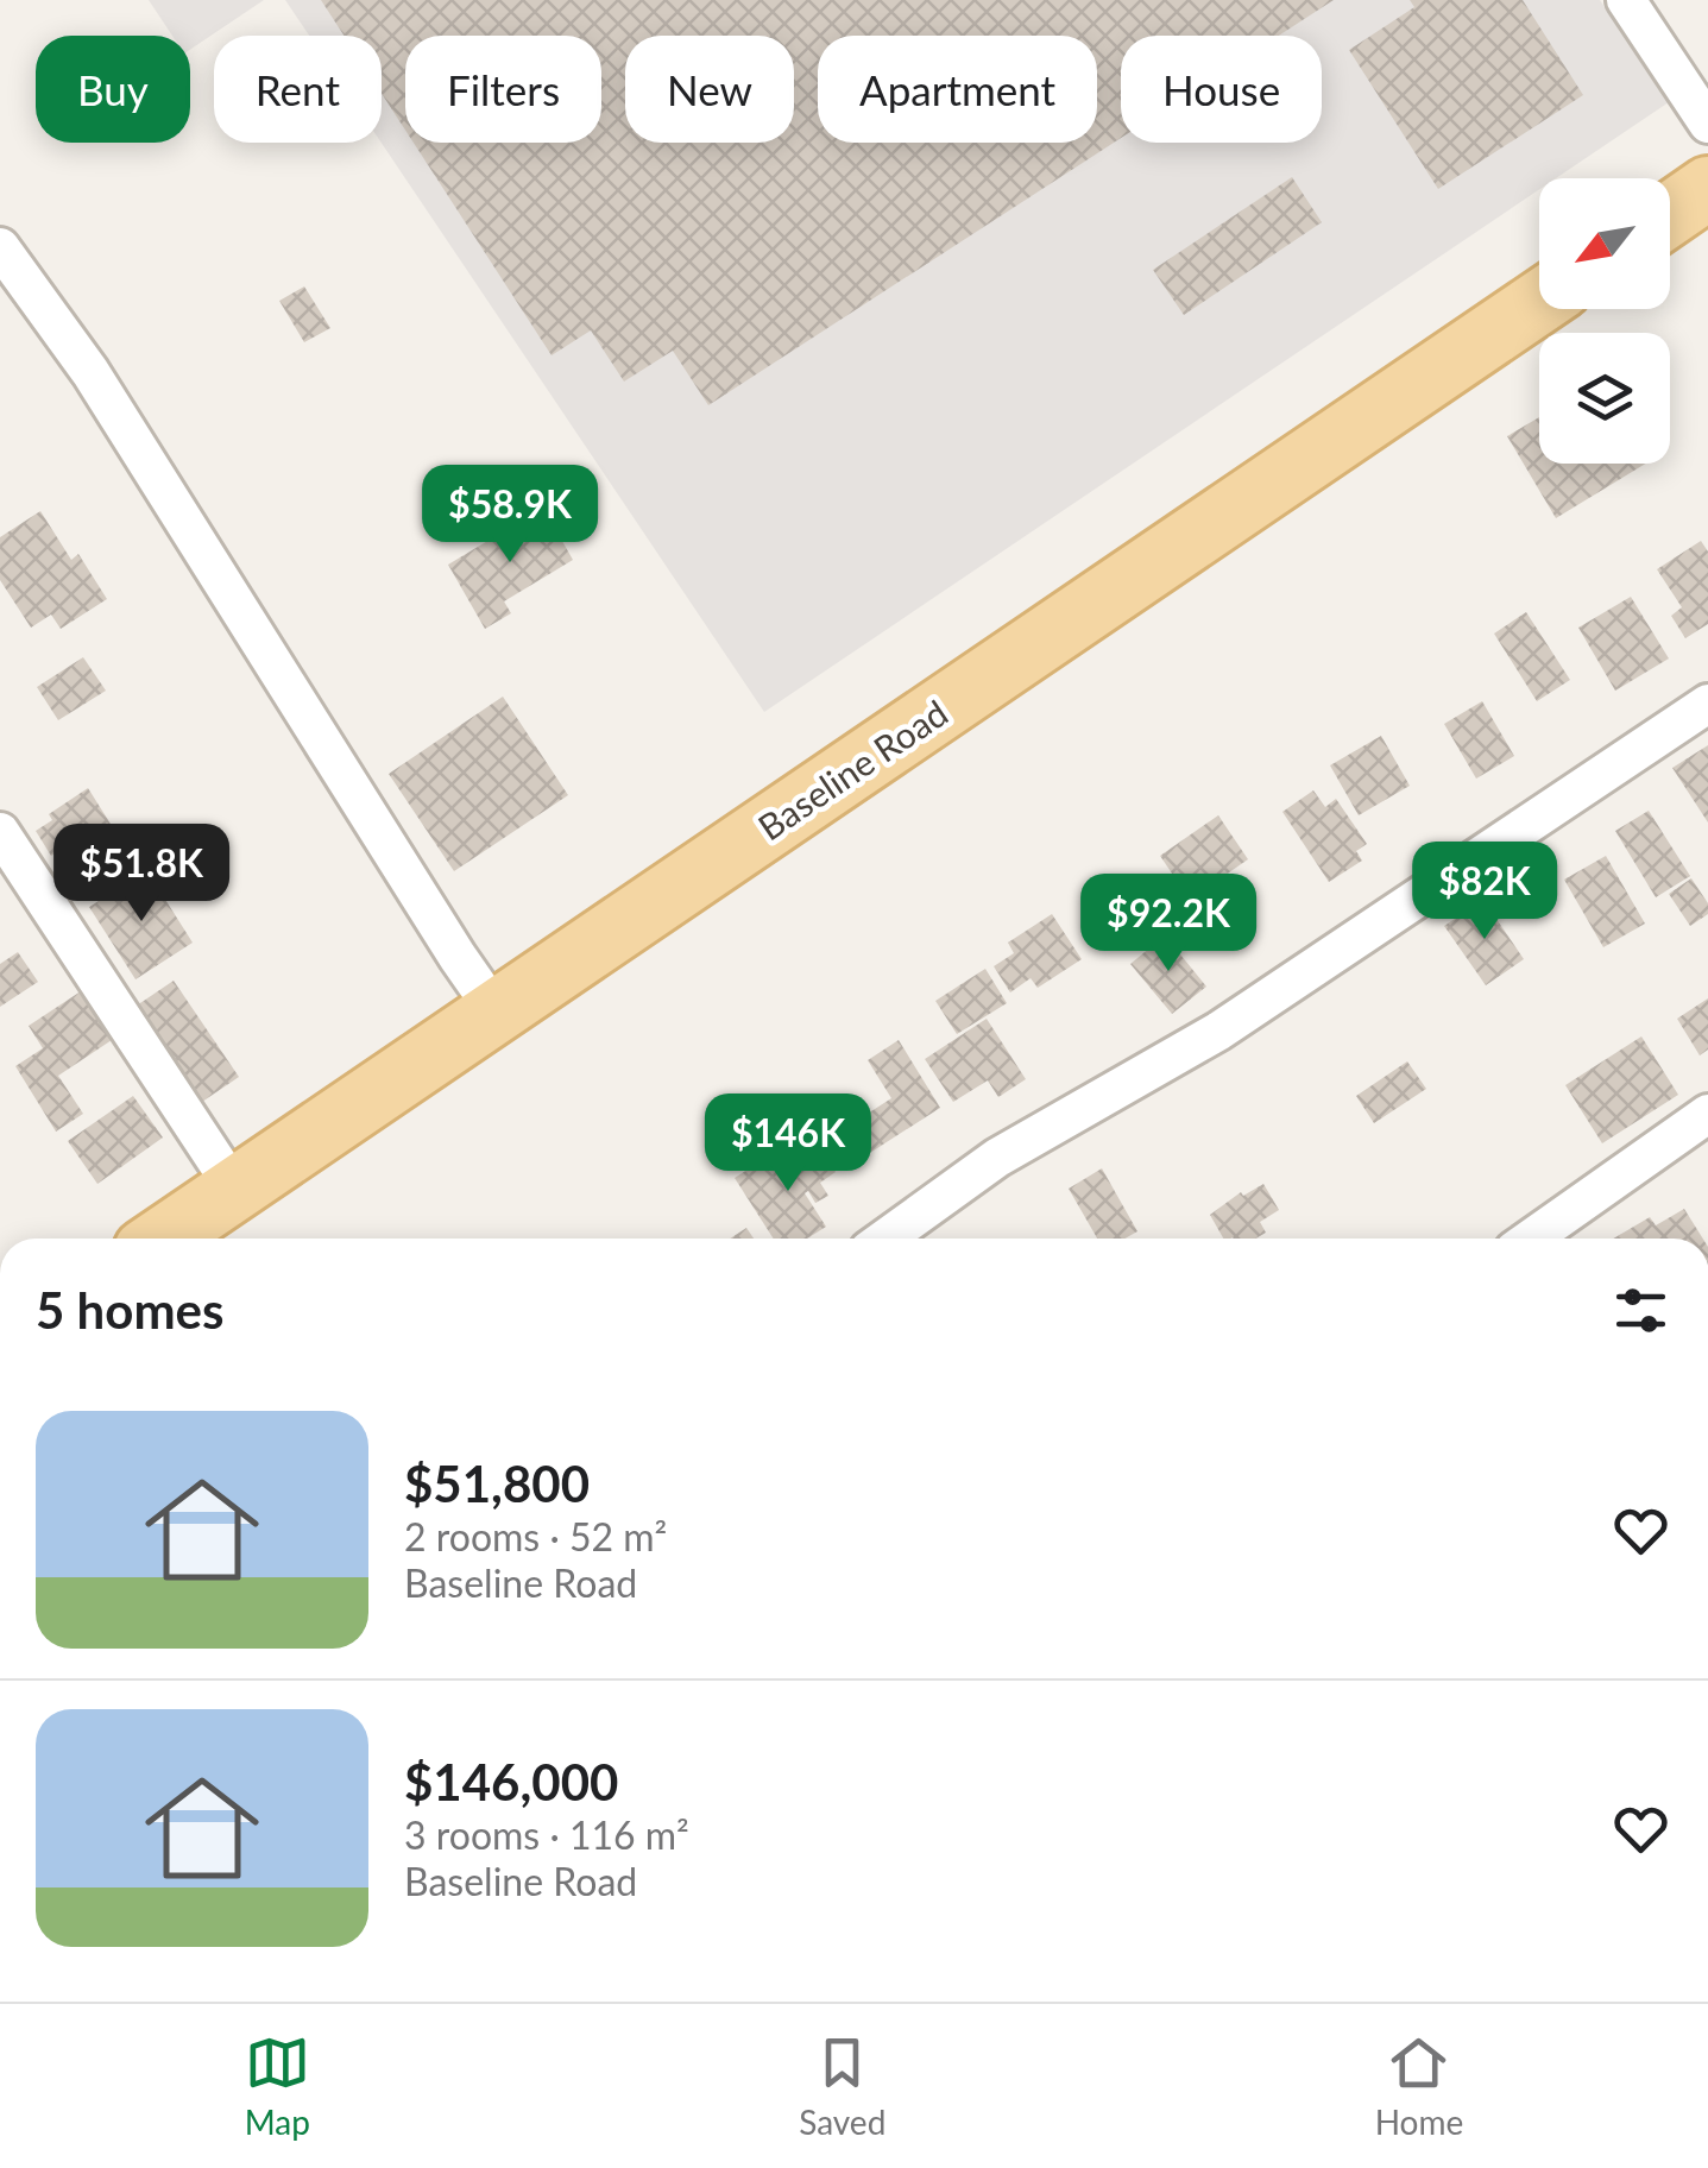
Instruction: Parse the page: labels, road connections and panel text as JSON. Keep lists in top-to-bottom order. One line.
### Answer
{"streets":{"main road":["Baseline Road"]},"north":"bottom left","page":{"chip":["Buy","Rent","Filters","New","Apartment","House"],"price":["$58.9K","$51.8K","$82K","$92.2K","$146K"],"heading":"5 homes","list":[{"name":"$51,800","note":"2 rooms · 52 m² · Baseline Road"},{"name":"$146,000","note":"3 rooms · 116 m² · Baseline Road"}],"tabs":["Map","Saved","Home"]}}
